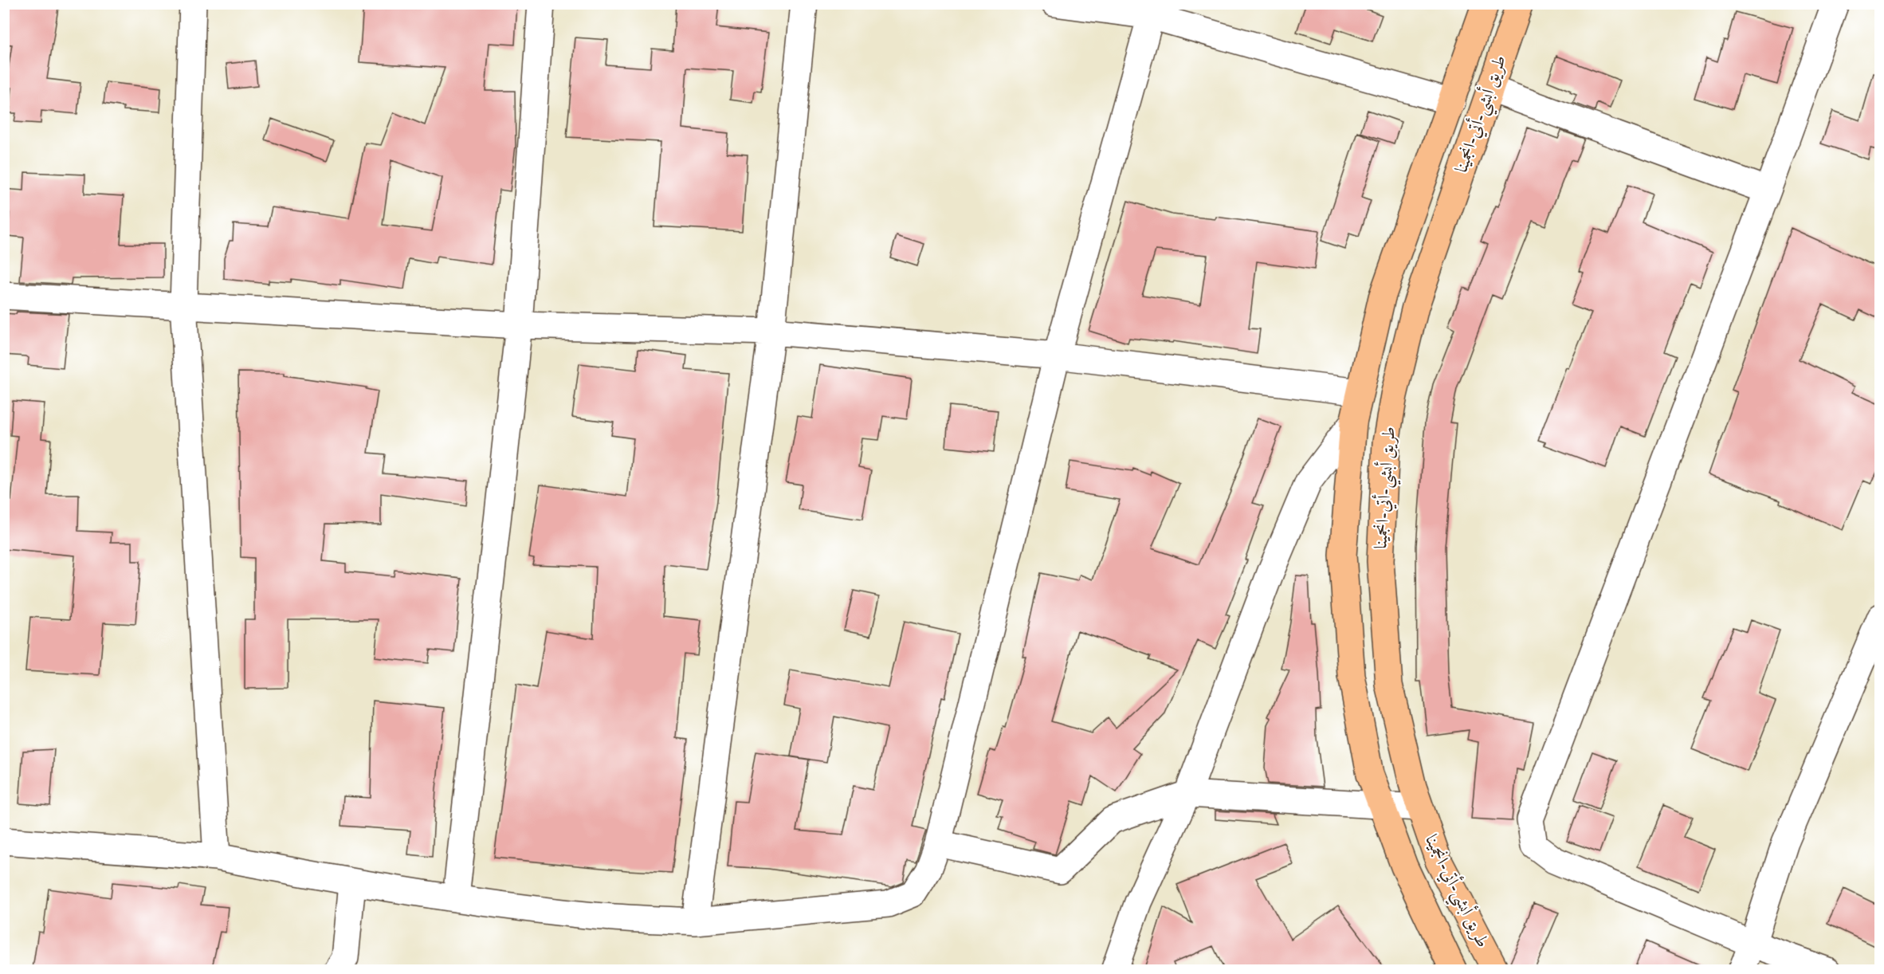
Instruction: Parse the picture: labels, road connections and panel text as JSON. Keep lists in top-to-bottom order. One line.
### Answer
{"streets":{"highway":["طريق أبشي-أتي-انجمينا"]}}
